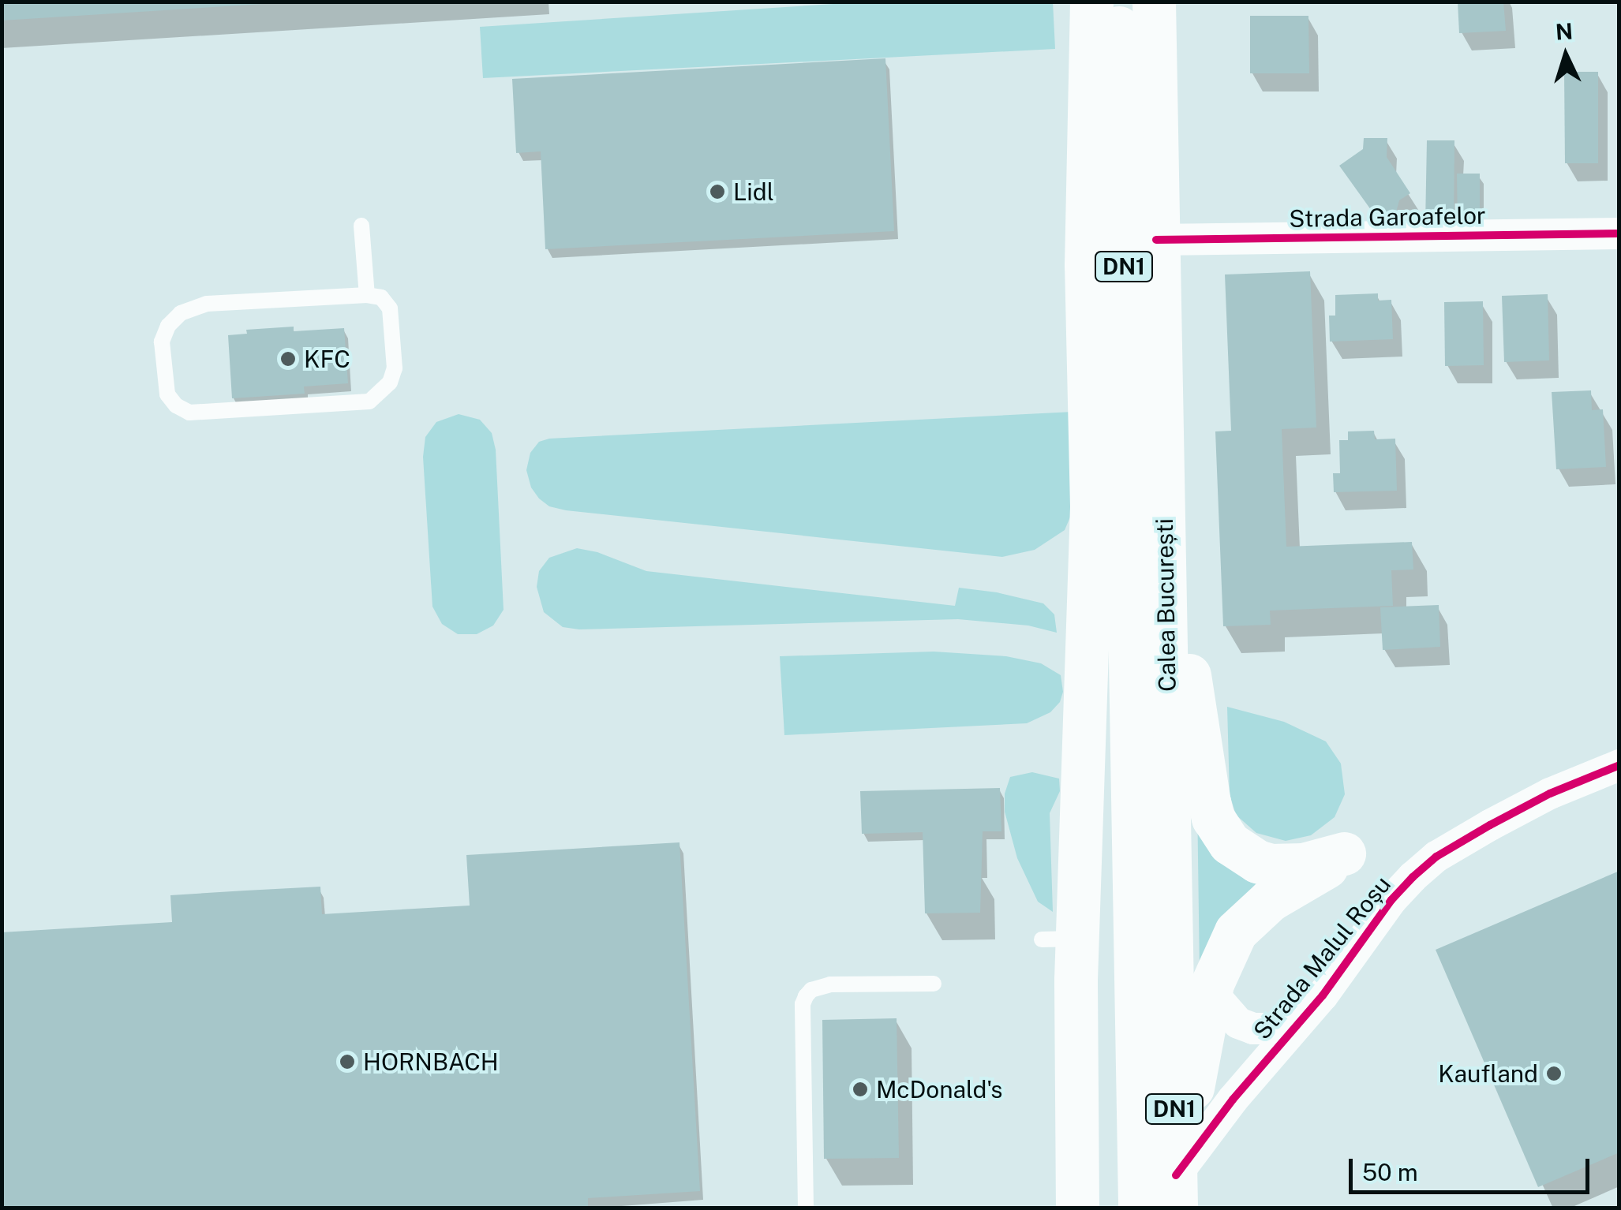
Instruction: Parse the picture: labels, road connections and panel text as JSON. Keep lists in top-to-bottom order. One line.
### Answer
{"streets":{"highway":["DN1","Calea București"],"street":["Strada Garoafelor","Strada Malul Roșu"]},"crossings":[["Strada Garoafelor","Calea București"],["Calea București","Strada Malul Roșu"]],"places":["Lidl","KFC","HORNBACH","Kaufland","McDonald's"],"scale_bar":"50 m","north":"top"}
